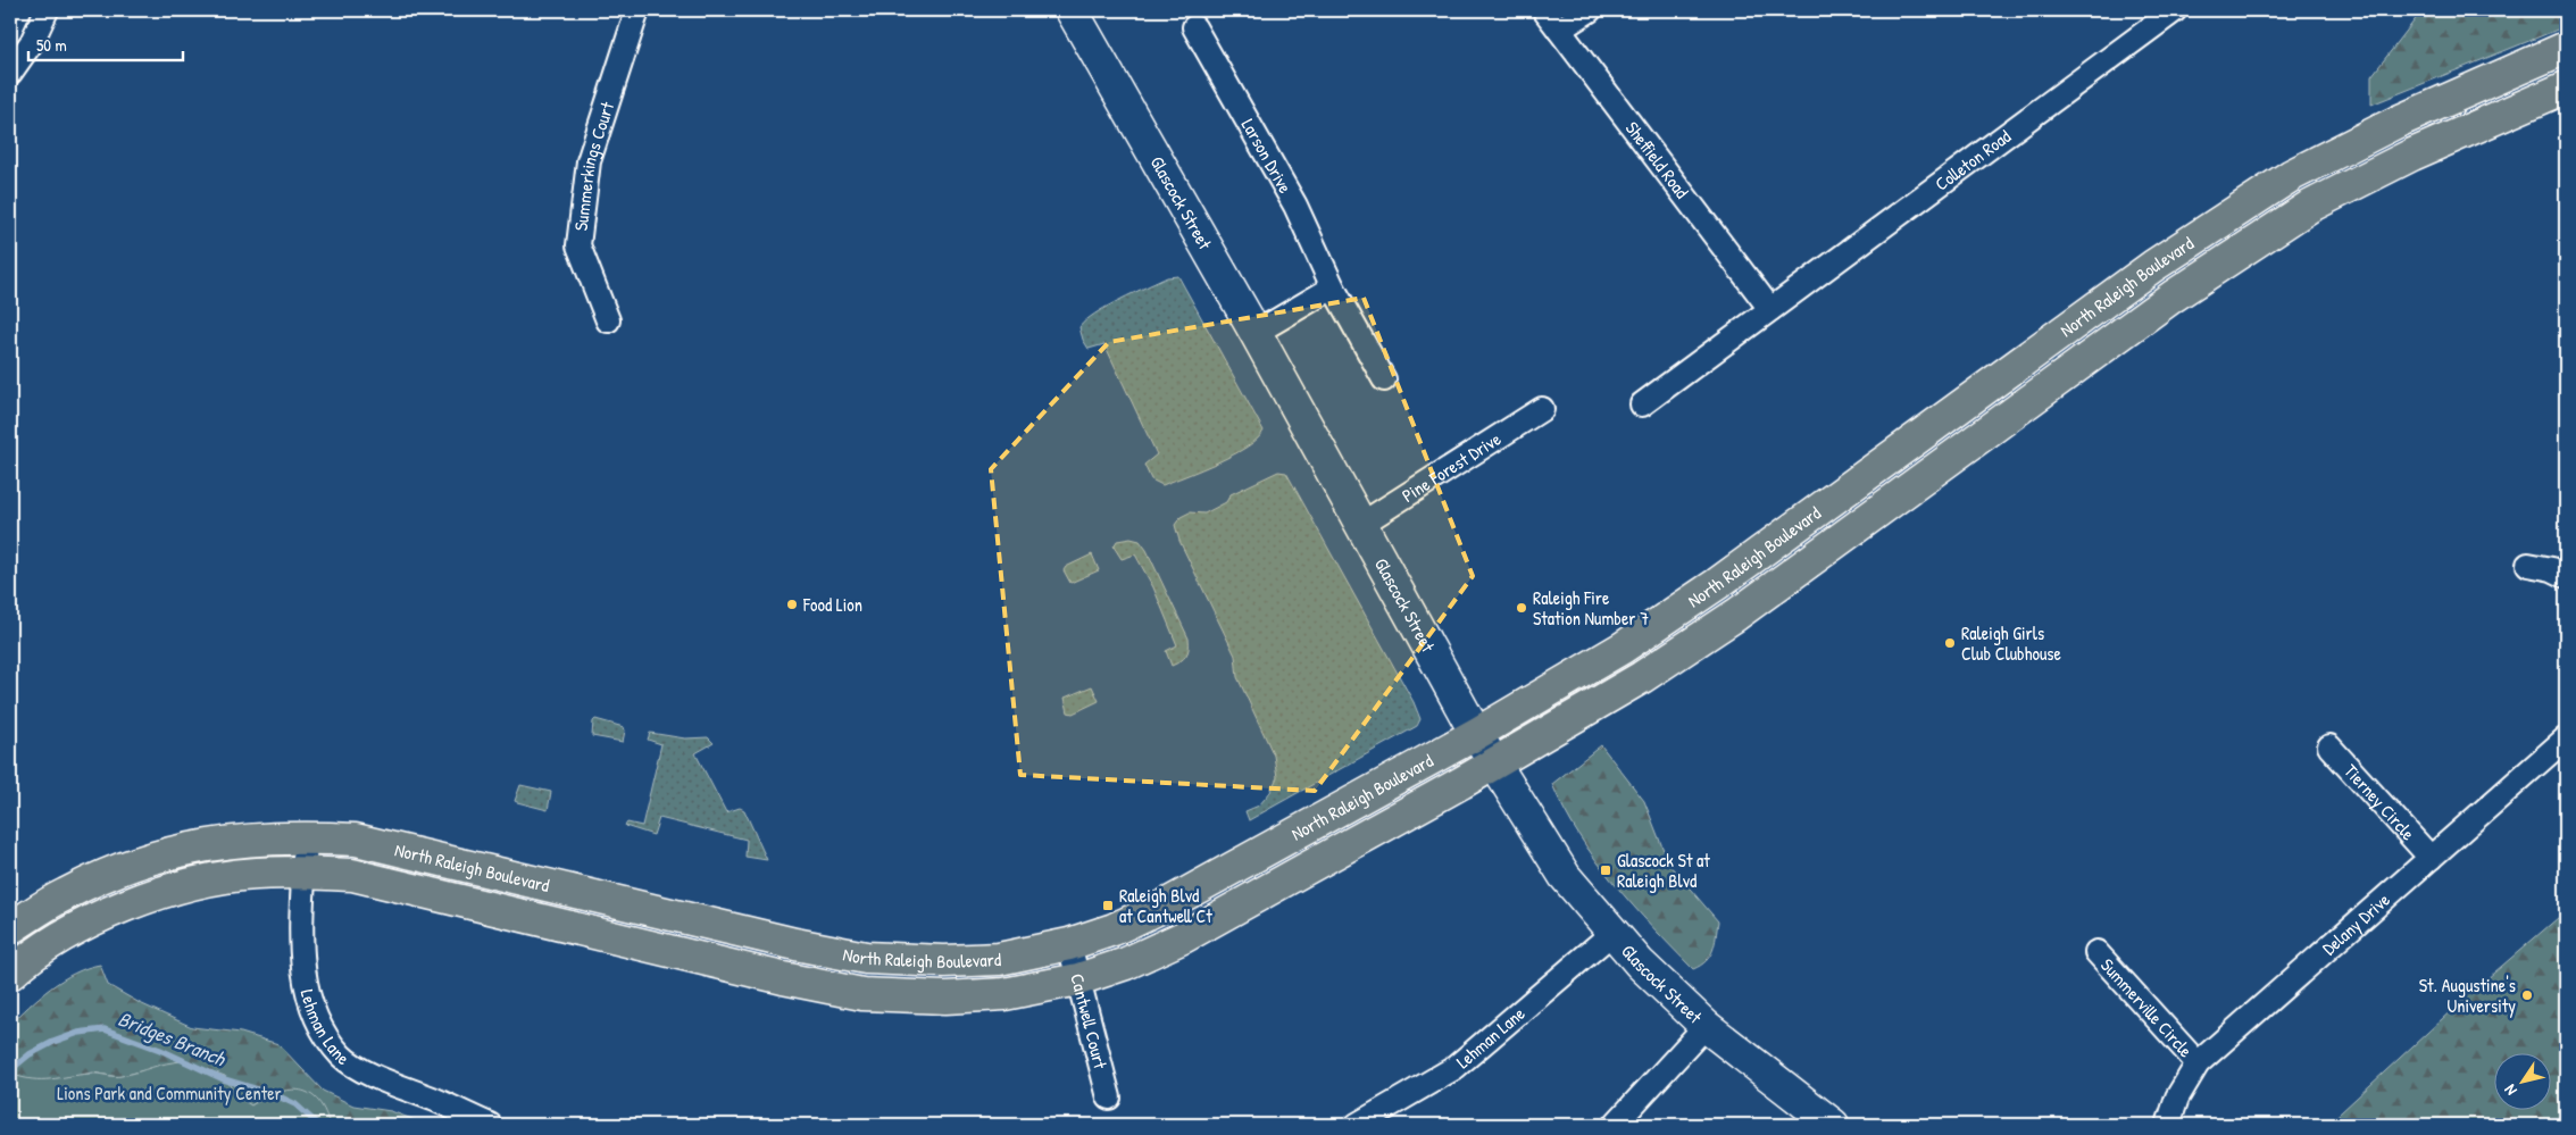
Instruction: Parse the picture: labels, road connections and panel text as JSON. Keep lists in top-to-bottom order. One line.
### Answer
{"streets":{"main road":["North Raleigh Boulevard"],"street":["Larson Drive","Sheffield Road","Colleton Road","Summerkings Court","Glascock Street","Pine Forest Drive","Tierney Circle","Delany Drive","Summerville Circle","Cantwell Court","Lehman Lane"]},"crossings":[["Sheffield Road","Colleton Road"],["Glascock Street","North Raleigh Boulevard"],["Glascock Street","Pine Forest Drive"],["Glascock Street","Lehman Lane"],["North Raleigh Boulevard","Cantwell Court"],["North Raleigh Boulevard","Lehman Lane"],["Tierney Circle","Delany Drive"],["Delany Drive","Summerville Circle"]],"water":["Bridges Branch"],"parks":["Lions Park and Community Center"],"places":{"other":["Food Lion","Raleigh Fire Station Number 7","Raleigh Girls Club Clubhouse","St. Augustine's University"],"transit":["Glascock St at Raleigh Blvd","Raleigh Blvd at Cantwell Ct"]},"scale_bar":"50 m","north":"bottom left"}
